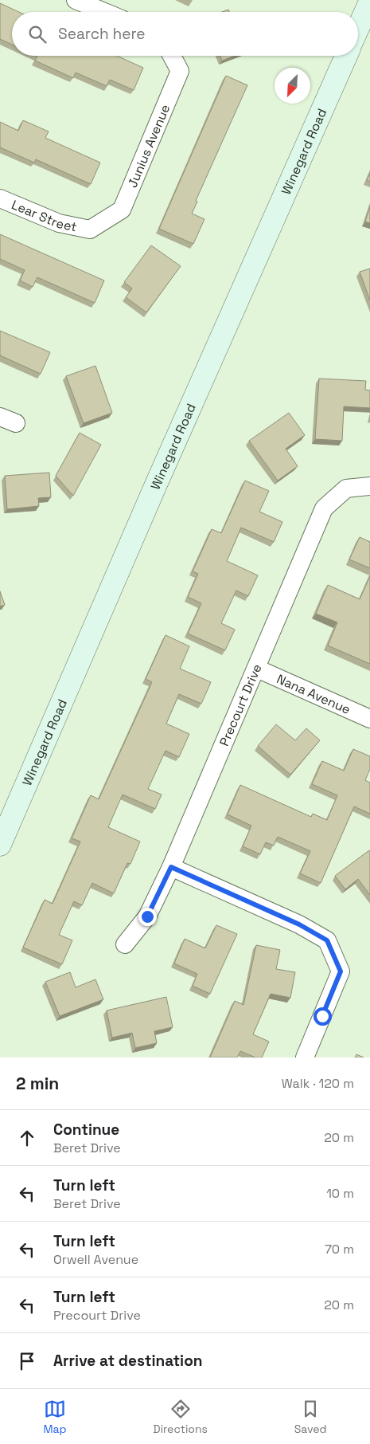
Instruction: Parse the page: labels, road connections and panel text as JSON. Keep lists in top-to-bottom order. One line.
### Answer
{"streets":{"street":["Junius Avenue","Winegard Road","Lear Street","Nana Avenue","Precourt Drive"]},"crossings":[["Junius Avenue","Lear Street"],["Nana Avenue","Precourt Drive"]],"north":"bottom left","page":{"search":"Search here","heading":["2 min","Walk · 120 m"],"list":[["Continue","Beret Drive","20 m"],["Turn left","Beret Drive","10 m"],["Turn left","Orwell Avenue","70 m"],["Turn left","Precourt Drive","20 m"],"Arrive at destination"],"nav":["Map","Directions","Saved"]}}
